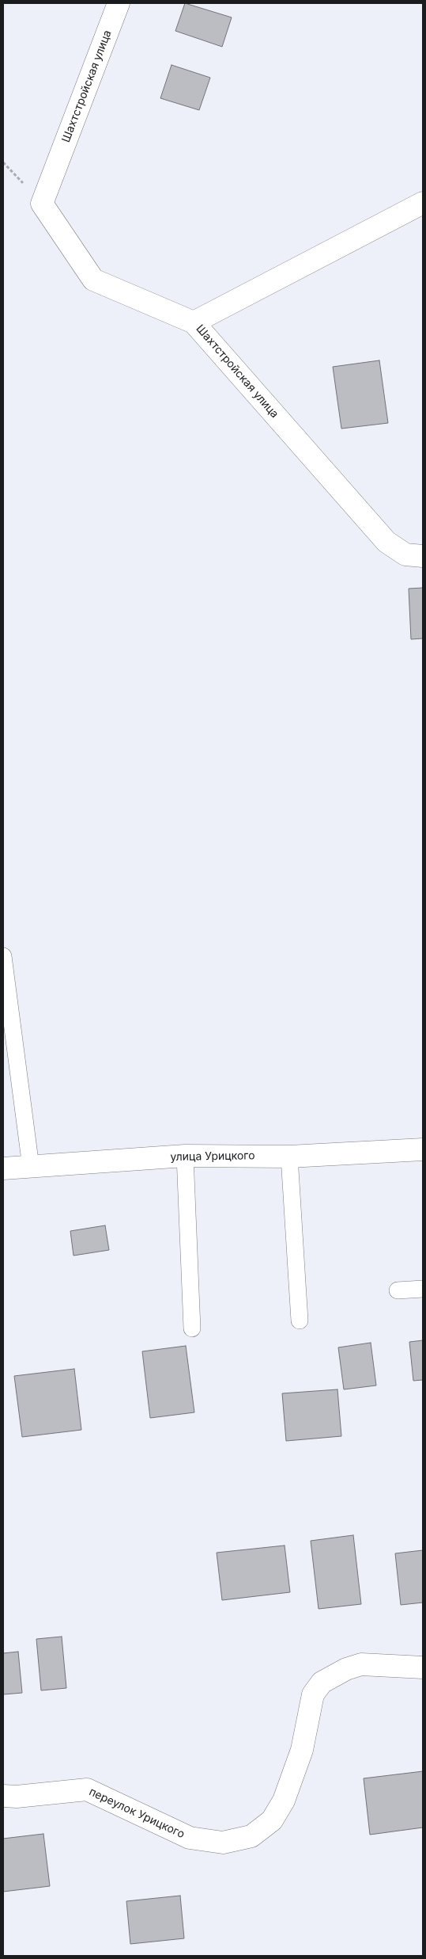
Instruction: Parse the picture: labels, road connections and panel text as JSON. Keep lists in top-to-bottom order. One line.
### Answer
{"streets":{"street":["Шахтстройская улица","улица Урицкого","переулок Урицкого"]}}
